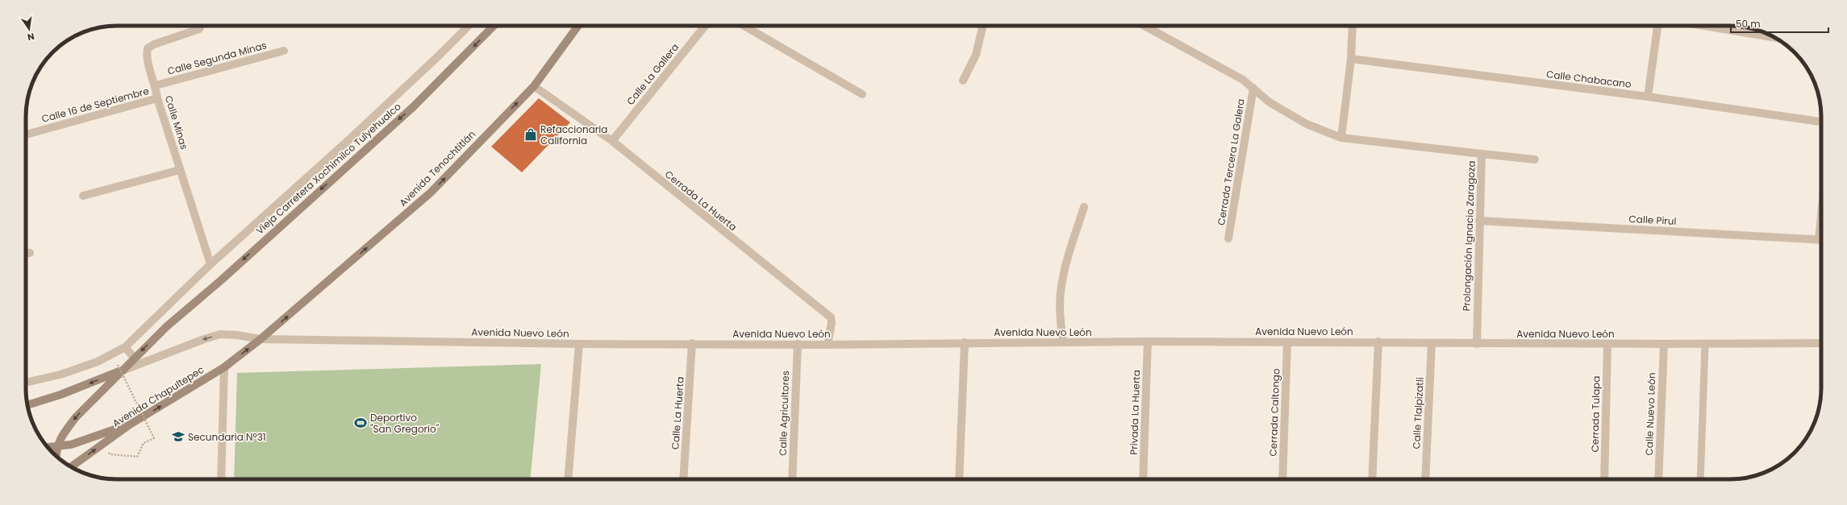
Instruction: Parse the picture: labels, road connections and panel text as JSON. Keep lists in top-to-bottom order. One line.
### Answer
{"streets":{"main road":["Vieja Carretera Xochimilco Tulyehualco","Avenida Tenochtitlán","Avenida Chapultepec"],"street":["Calle Segunda Minas","Calle La Gallera","Calle Chabacano","Calle 16 de Septiembre","Calle Minas","Cerrada Tercera La Galera","Cerrada La Huerta","Calle Pirul","Prolongación Ignacio Zaragoza","Avenida Nuevo León","Privada La Huerta","Cerrada Caltongo","Calle La Huerta","Calle Agricultores","Calle Tlalpizatli","Cerrada Tulapa","Calle Nuevo León"]},"crossings":[["Calle Segunda Minas","Calle Minas"],["Calle La Gallera","Cerrada La Huerta"],["Calle 16 de Septiembre","Calle Minas"],["Cerrada Tercera La Galera","Prolongación Ignacio Zaragoza"],["Vieja Carretera Xochimilco Tulyehualco","Avenida Nuevo León"],["Avenida Tenochtitlán","Cerrada La Huerta"],["Avenida Tenochtitlán","Avenida Nuevo León"],["Avenida Tenochtitlán","Avenida Chapultepec"],["Cerrada La Huerta","Avenida Nuevo León"],["Calle Pirul","Prolongación Ignacio Zaragoza"],["Prolongación Ignacio Zaragoza","Avenida Nuevo León"],["Avenida Nuevo León","Avenida Chapultepec"],["Avenida Nuevo León","Privada La Huerta"],["Avenida Nuevo León","Cerrada Caltongo"],["Avenida Nuevo León","Calle La Huerta"],["Avenida Nuevo León","Calle Agricultores"],["Avenida Nuevo León","Calle Tlalpizatli"],["Avenida Nuevo León","Cerrada Tulapa"],["Avenida Nuevo León","Calle Nuevo León"]],"one_way":["Vieja Carretera Xochimilco Tulyehualco","Avenida Tenochtitlán"],"places":{"shop":["Refaccionaria California"],"sports":["Deportivo \"San Gregorio\""],"school or university":["Secundaria Nº31"]},"scale_bar":"50 m","north":"bottom"}
